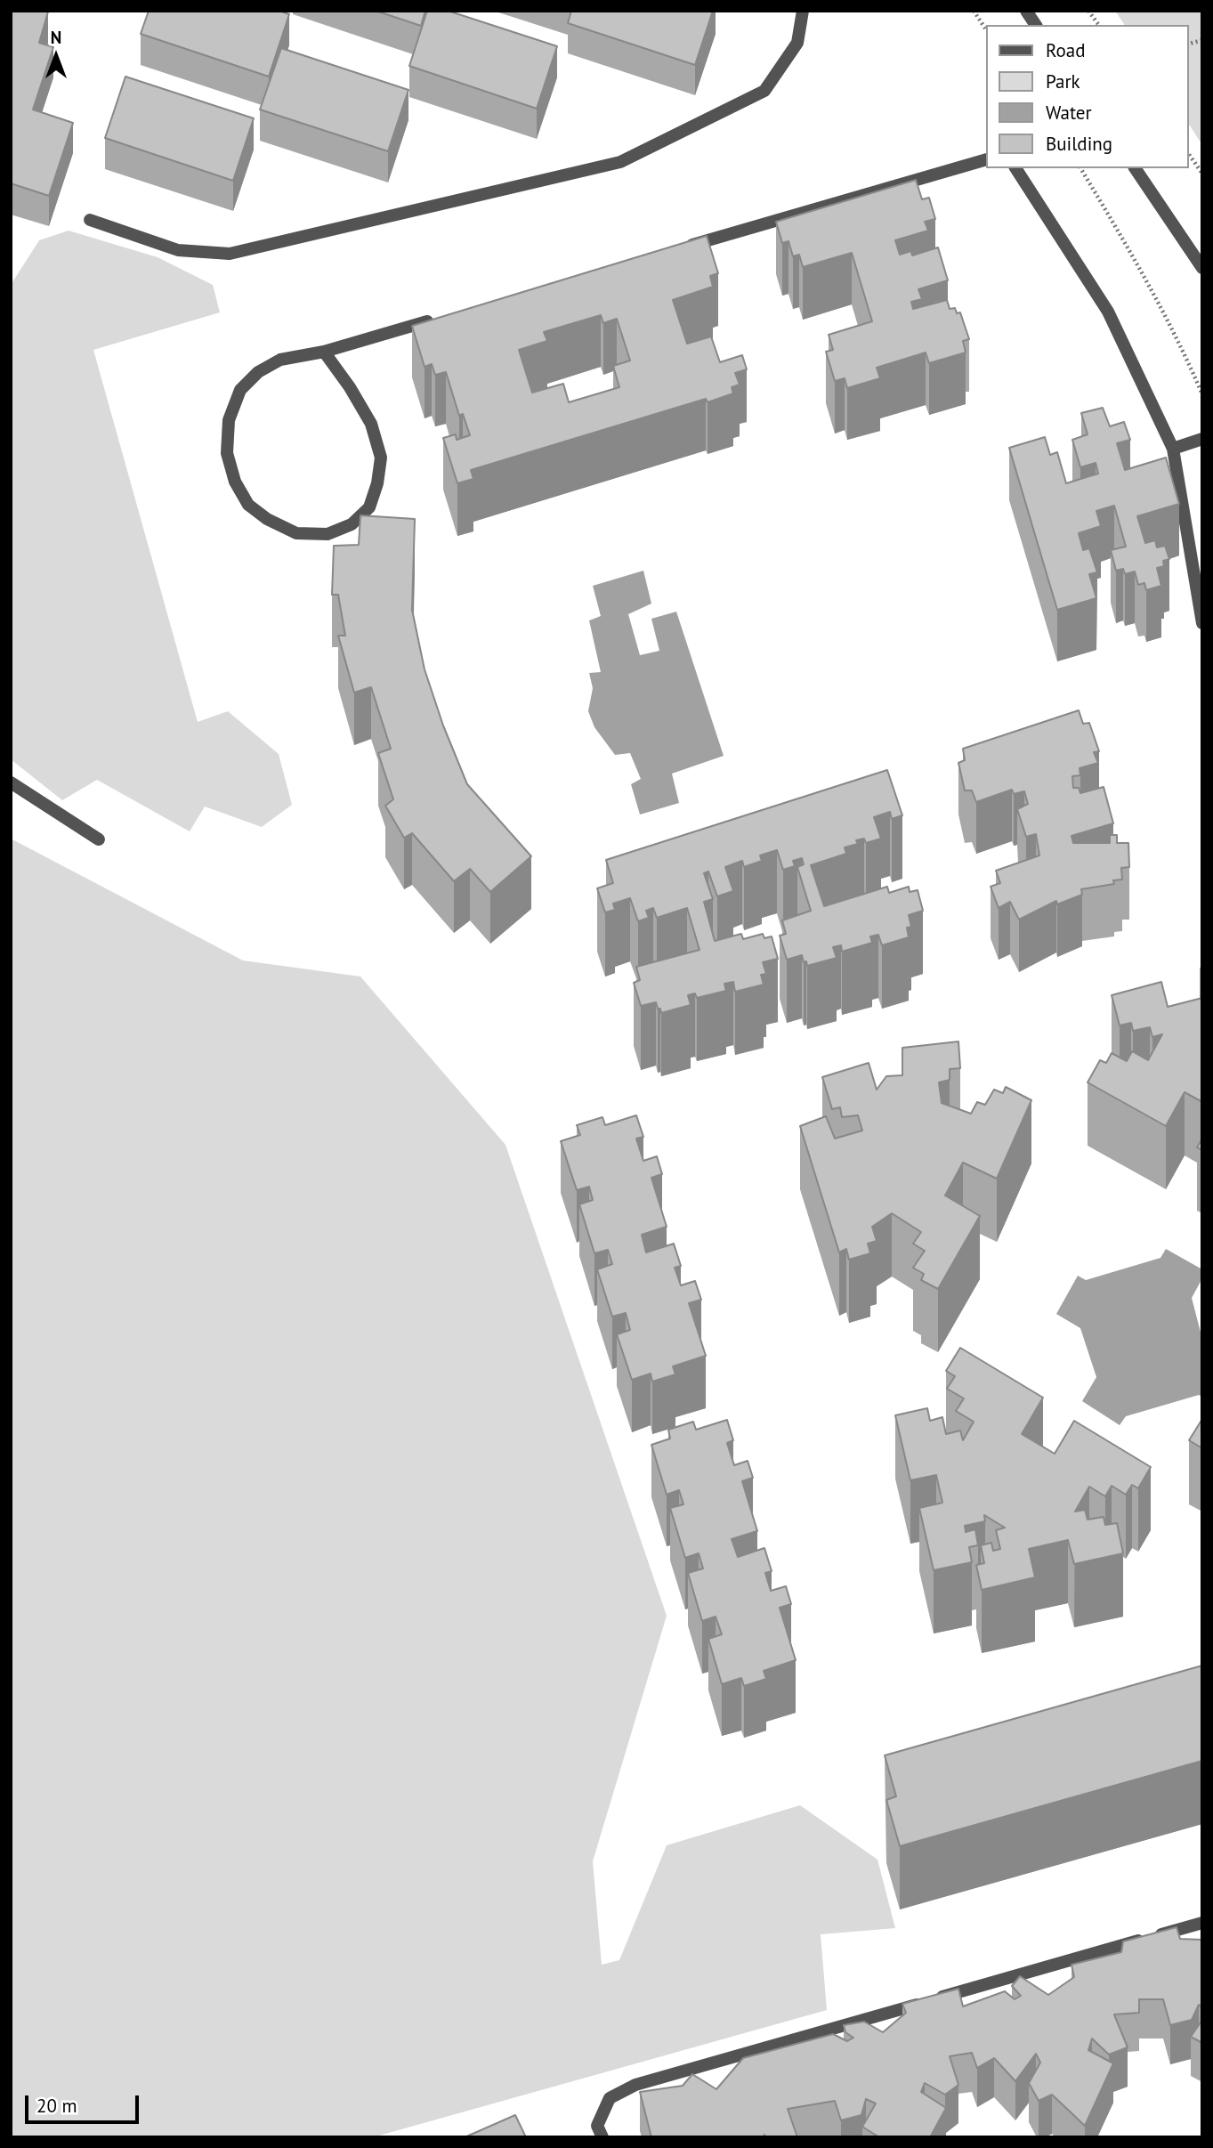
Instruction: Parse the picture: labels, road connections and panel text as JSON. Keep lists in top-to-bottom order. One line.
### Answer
{"legend":["Road","Park","Water","Building"],"scale_bar":"20 m","north":"top"}
